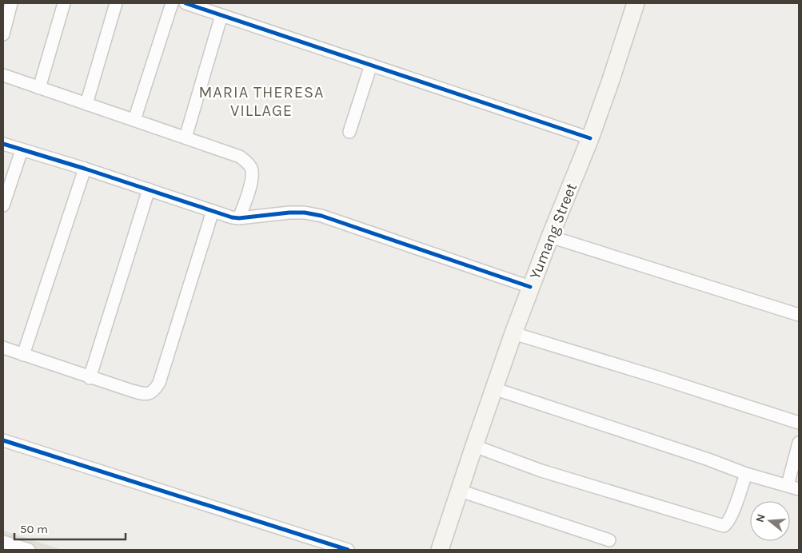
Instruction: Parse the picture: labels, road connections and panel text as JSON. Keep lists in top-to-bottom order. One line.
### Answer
{"streets":{"main road":["Yumang Street"]},"districts":["MARIA THERESA VILLAGE"],"scale_bar":"50 m","north":"left"}
